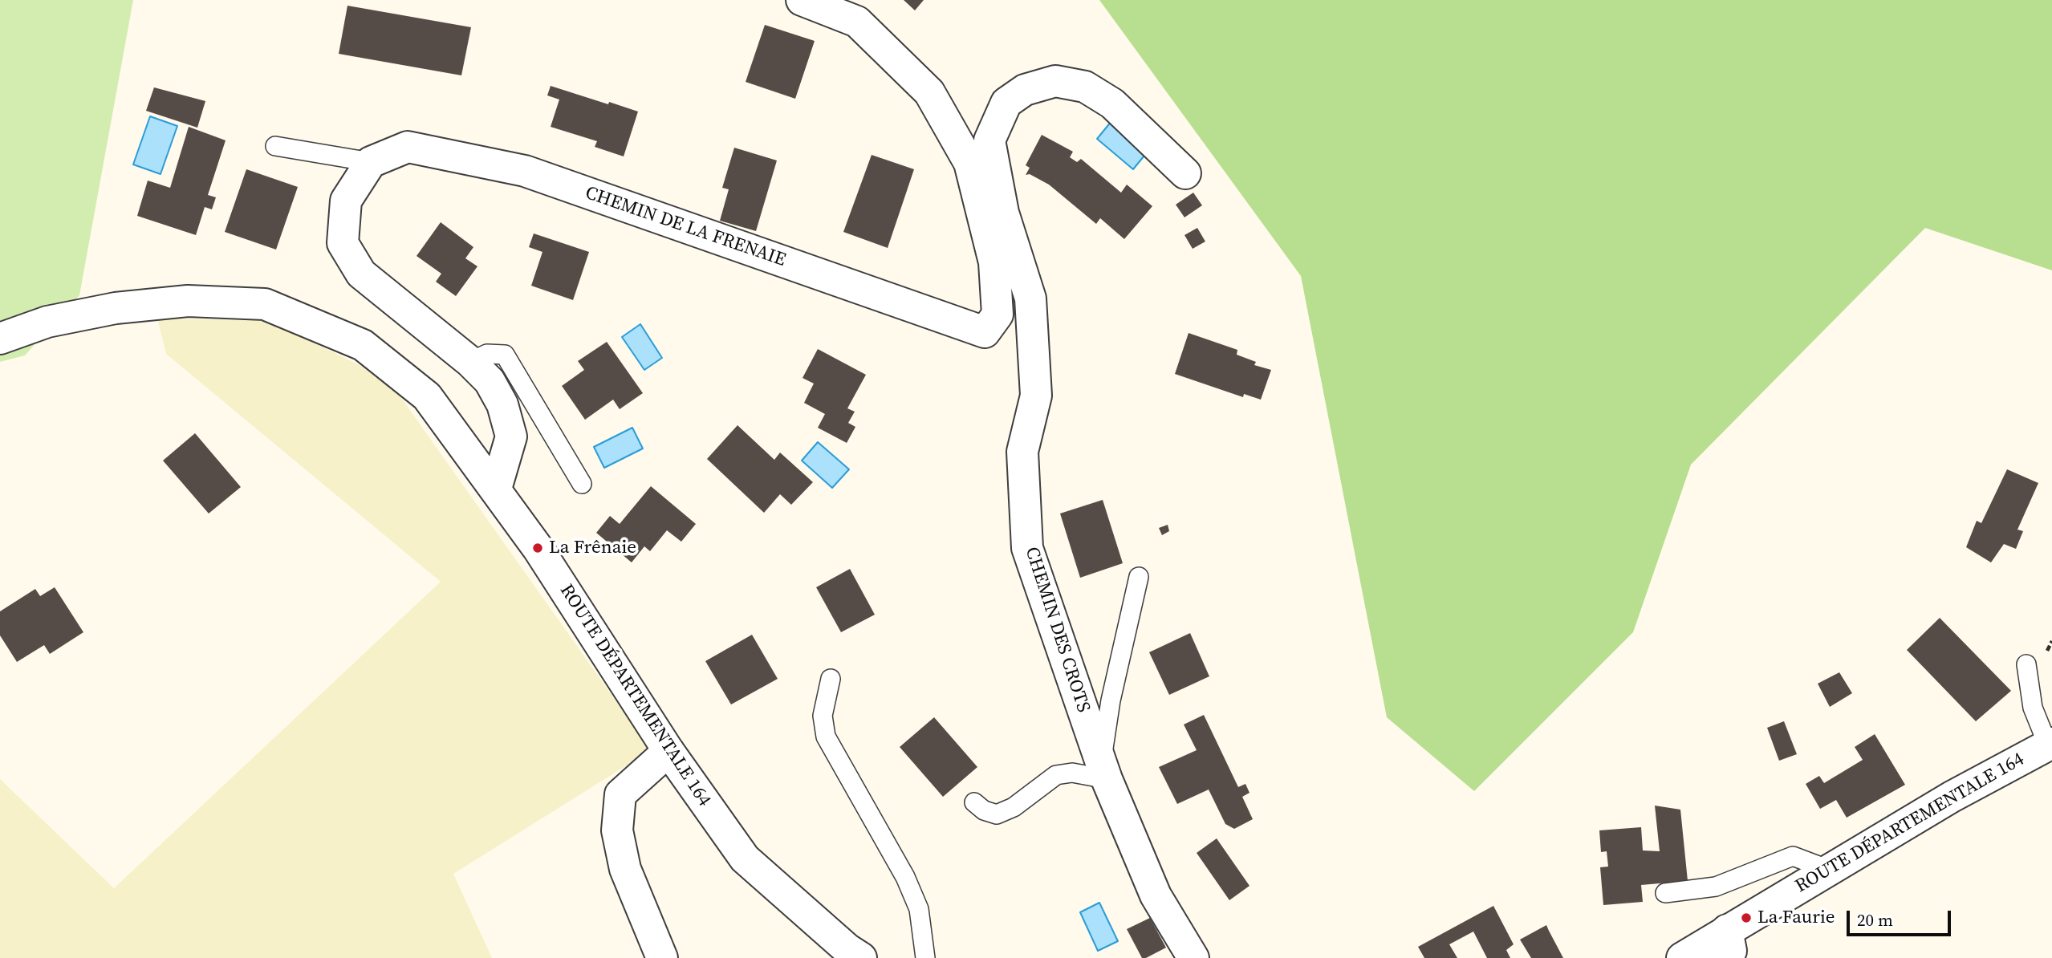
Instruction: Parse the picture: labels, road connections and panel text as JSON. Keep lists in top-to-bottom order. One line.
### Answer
{"streets":{"street":["CHEMIN DE LA FRENAIE","CHEMIN DES CROTS","ROUTE DÉPARTEMENTALE 164"]},"places":["La Frênaie","La Faurie"],"scale_bar":"20 m"}
